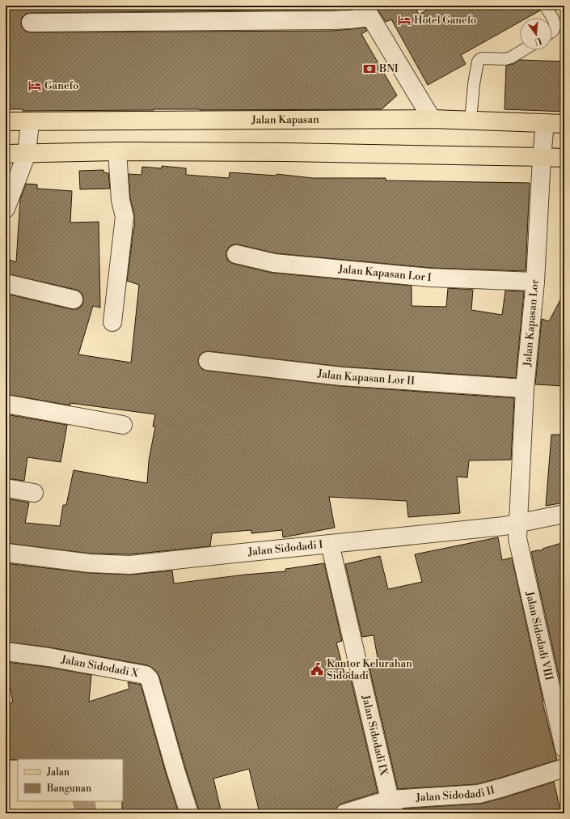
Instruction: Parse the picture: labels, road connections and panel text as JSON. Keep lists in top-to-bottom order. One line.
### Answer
{"streets":{"main road":["Jalan Kapasan"],"street":["Jalan Kapasan Lor I","Jalan Kapasan Lor","Jalan Kapasan Lor II","Jalan Sidodadi I","Jalan Sidodadi VIII","Jalan Sidodadi X","Jalan Sidodadi IX","Jalan Sidodadi II"]},"crossings":[["Jalan Kapasan","Jalan Kapasan Lor"],["Jalan Kapasan Lor I","Jalan Kapasan Lor"],["Jalan Kapasan Lor","Jalan Kapasan Lor II"],["Jalan Kapasan Lor","Jalan Sidodadi I"],["Jalan Kapasan Lor","Jalan Sidodadi VIII"],["Jalan Sidodadi I","Jalan Sidodadi VIII"],["Jalan Sidodadi I","Jalan Sidodadi IX"],["Jalan Sidodadi IX","Jalan Sidodadi II"]],"places":{"hotel":["Hotel Ganefo","Ganefo"],"bank":["BNI"],"public building":["Kantor Kelurahan Sidodadi"]},"legend":["Jalan","Bangunan"],"north":"bottom"}
